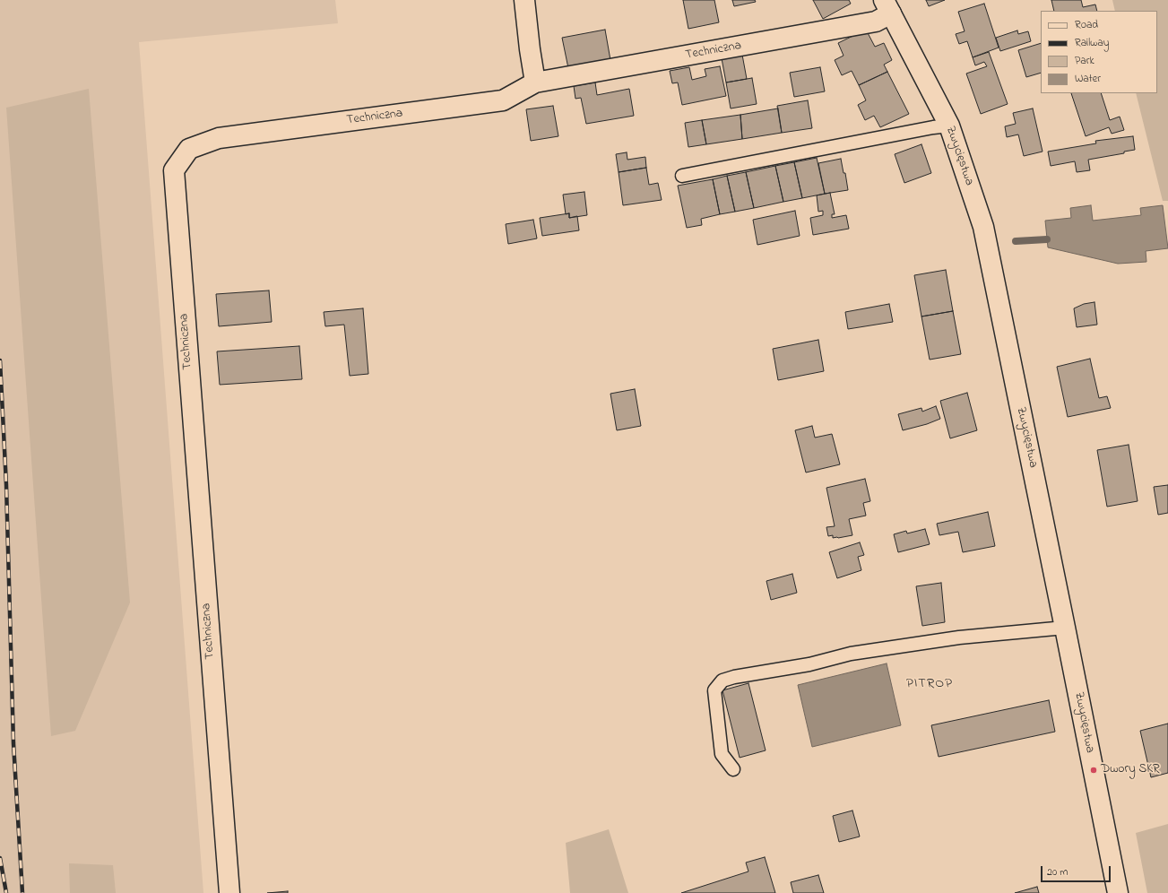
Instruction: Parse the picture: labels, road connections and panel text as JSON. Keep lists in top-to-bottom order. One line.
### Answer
{"streets":{"street":["Techniczna","Zwycięstwa"]},"crossings":[["Techniczna","Zwycięstwa"]],"districts":["PITROP"],"places":["Dwory SKR"],"legend":["Road","Railway","Park","Water"],"scale_bar":"20 m"}
